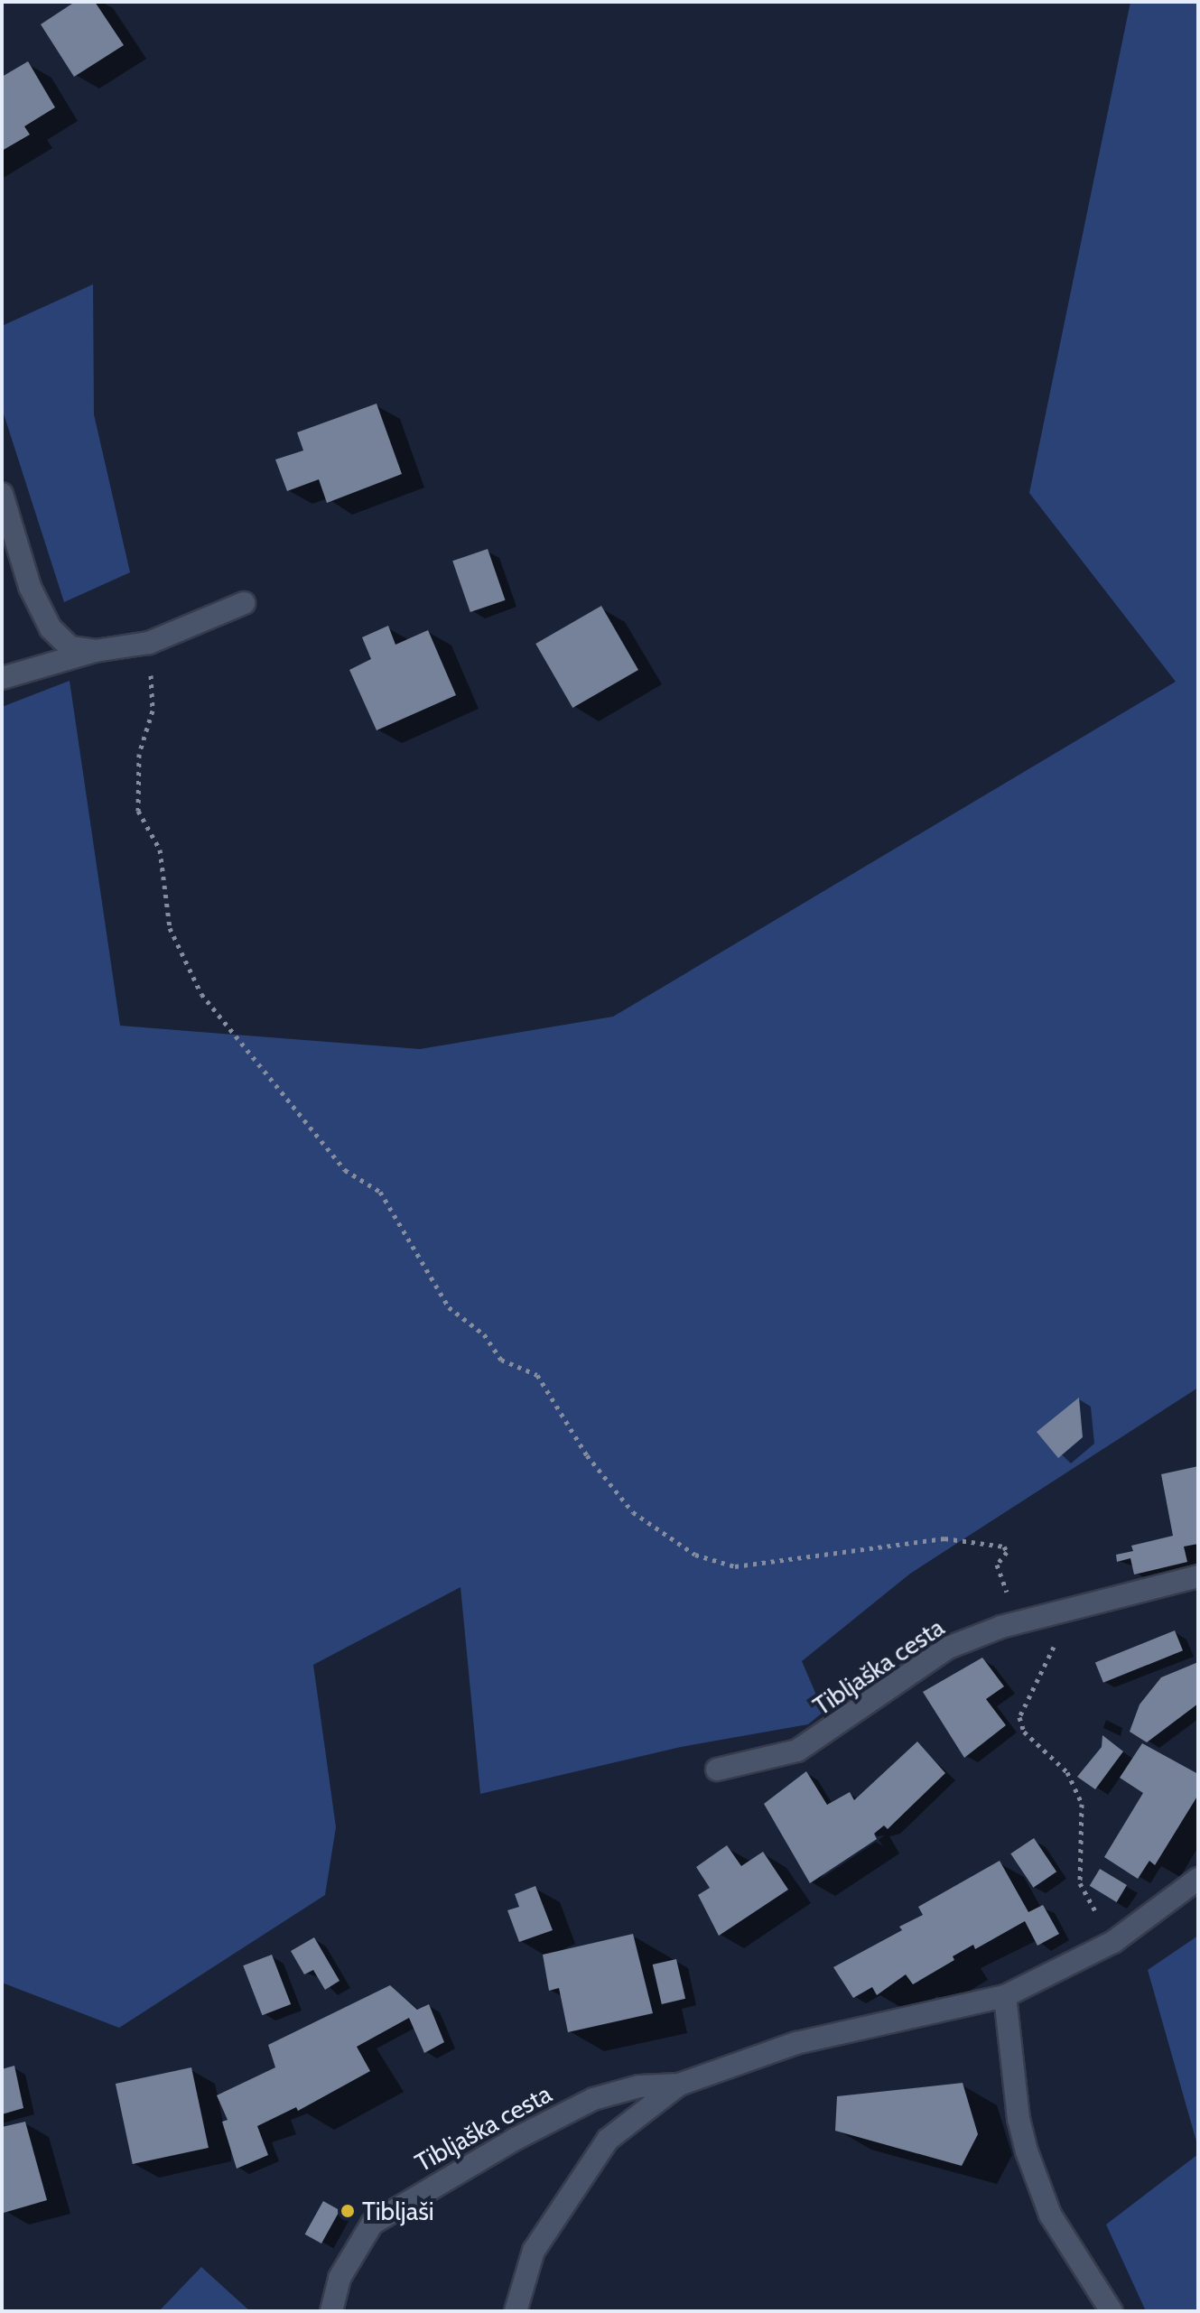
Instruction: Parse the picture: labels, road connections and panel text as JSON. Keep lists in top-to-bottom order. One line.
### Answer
{"streets":{"street":["Tibljaška cesta"]},"places":["Tibljaši"]}
